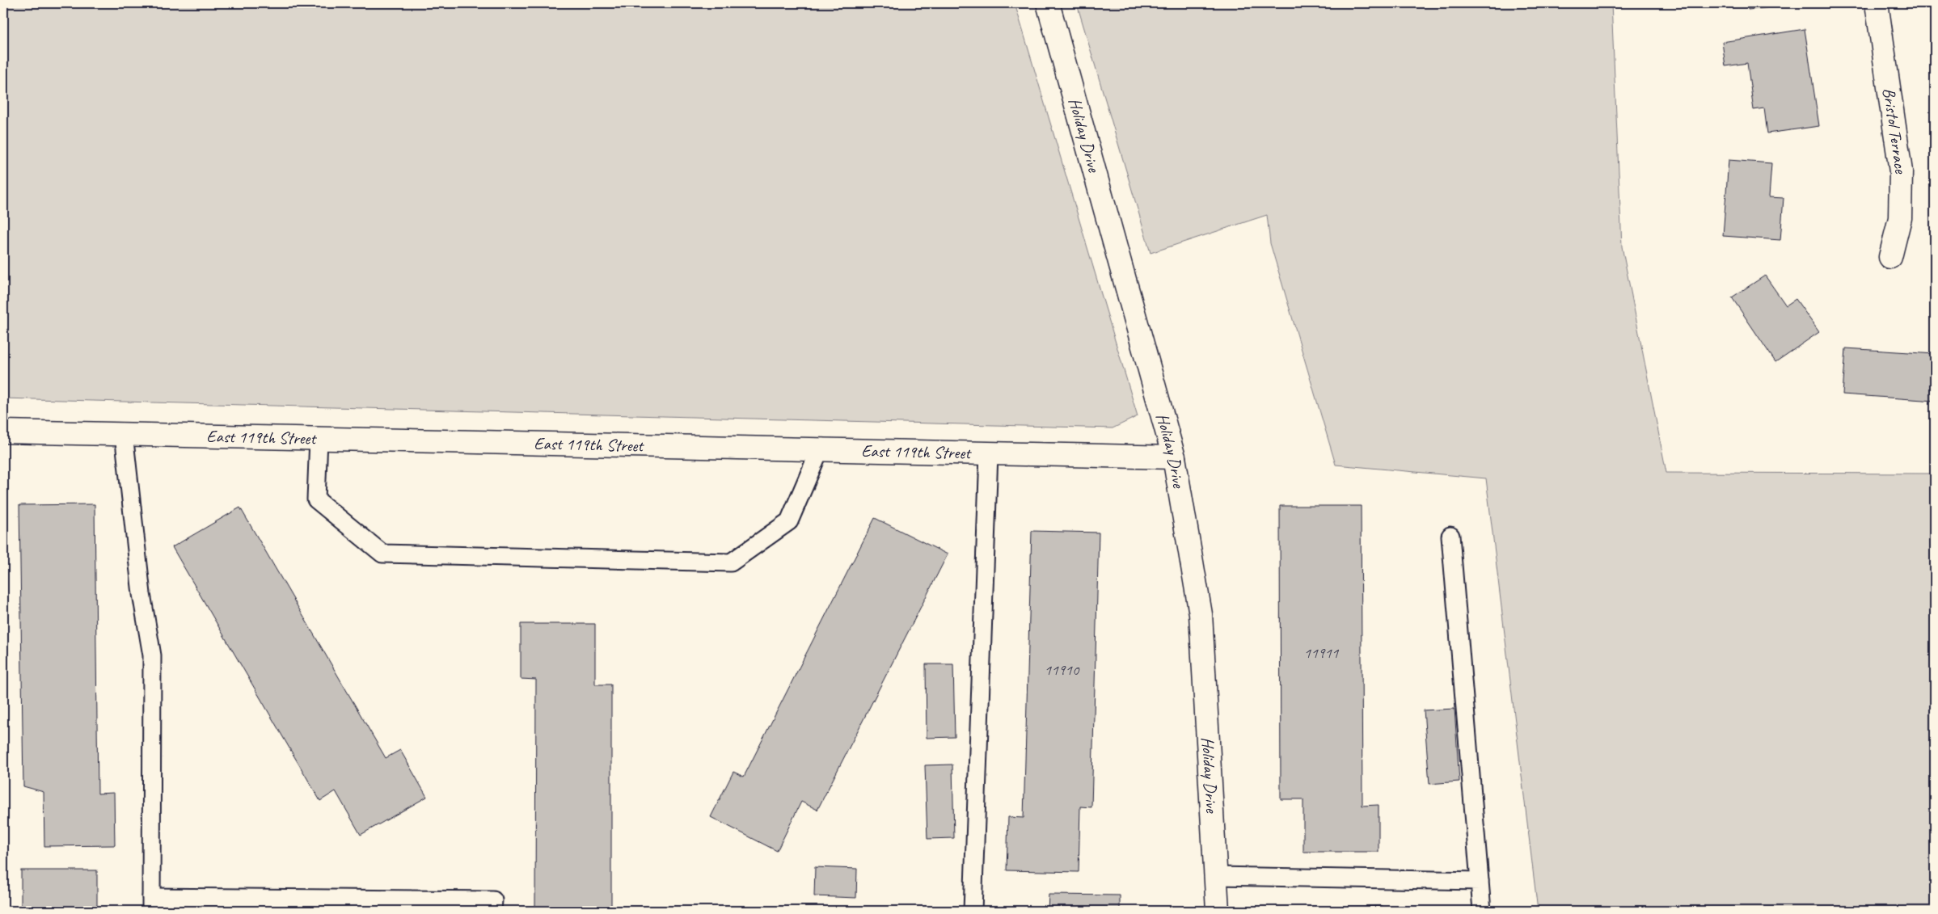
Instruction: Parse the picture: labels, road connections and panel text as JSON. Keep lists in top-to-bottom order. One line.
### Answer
{"streets":{"street":["Bristol Terrace","Holiday Drive","East 119th Street"]},"crossings":[["Holiday Drive","East 119th Street"]],"house_numbers":["11911","11910"]}
